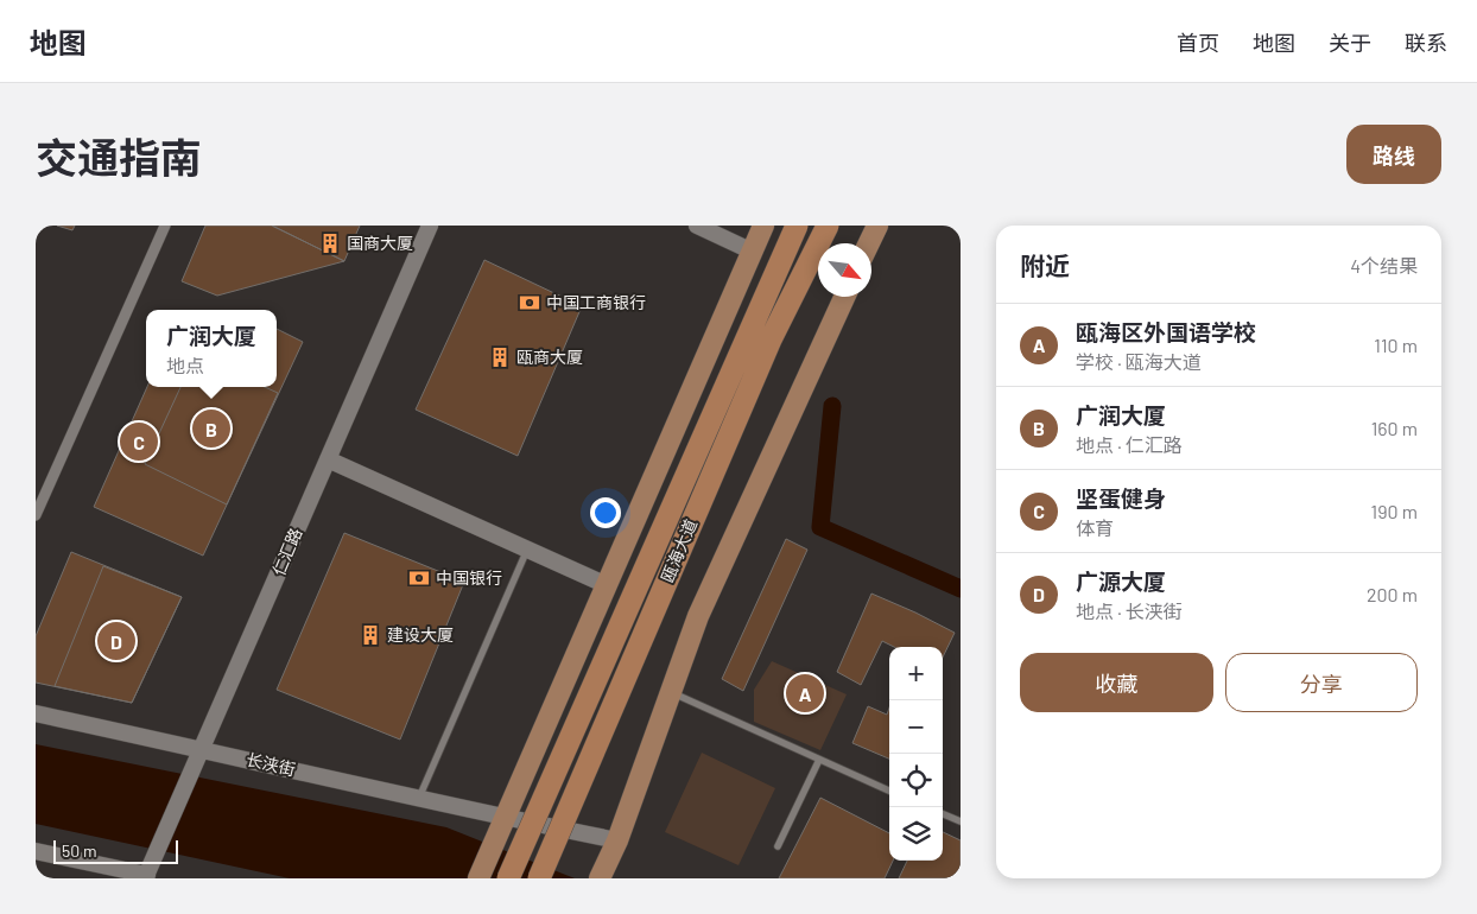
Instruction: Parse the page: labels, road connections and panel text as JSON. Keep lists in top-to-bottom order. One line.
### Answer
{"streets":{"highway":["瓯海大道"],"street":["仁汇路","长浃街"]},"crossings":[["仁汇路","长浃街"]],"places":{"building":["国商大厦","瓯商大厦","建设大厦"],"bank":["中国工商银行","中国银行"]},"scale_bar":"50 m","north":"bottom right","page":{"header":"地图","nav":["首页","地图","关于","联系"],"title":"交通指南","buttons":["路线",["收藏","分享"]],"heading":["附近","4个结果"],"list":[{"mark":"A","name":"瓯海区外国语学校","note":"学校 · 瓯海大道","value":"110 m"},{"mark":"B","name":"广润大厦","note":"地点 · 仁汇路","value":"160 m"},{"mark":"C","name":"坚蛋健身","note":"体育","value":"190 m"},{"mark":"D","name":"广源大厦","note":"地点 · 长浃街","value":"200 m"}],"popup":["广润大厦","地点"],"pins":["B","C","D","A"],"map_buttons":["+","−"],"scale":"50 m"}}
